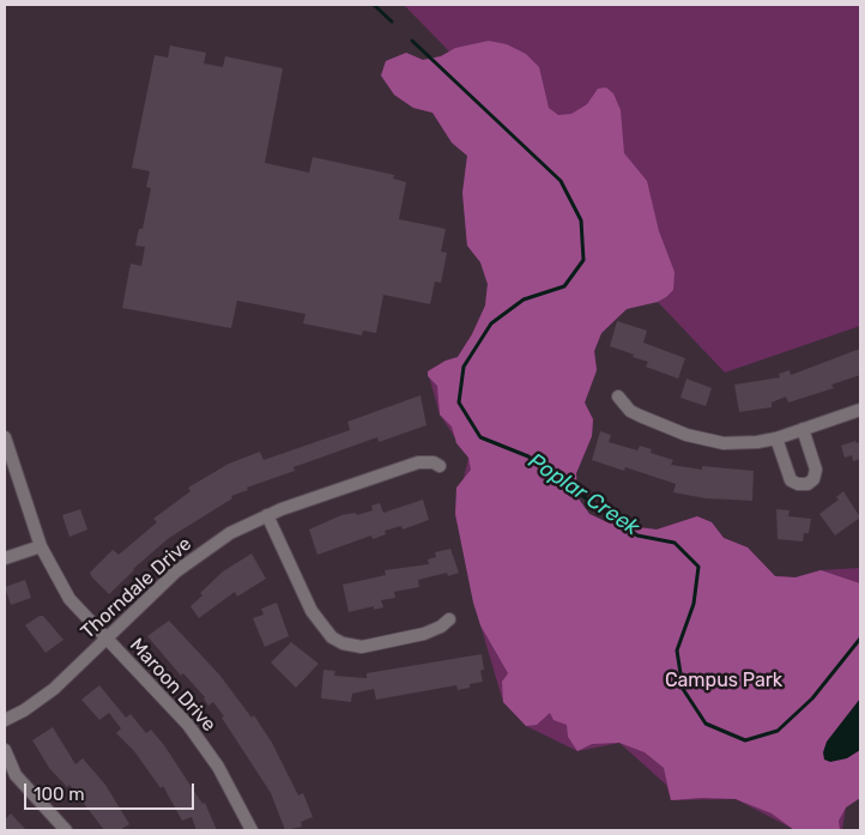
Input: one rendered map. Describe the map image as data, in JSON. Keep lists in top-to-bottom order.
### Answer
{
  "streets": {
    "street": ["Thorndale Drive", "Maroon Drive"]
  },
  "crossings": [
    ["Thorndale Drive", "Maroon Drive"]
  ],
  "water": ["Poplar Creek"],
  "parks": ["Campus Park"],
  "scale_bar": "100 m"
}
